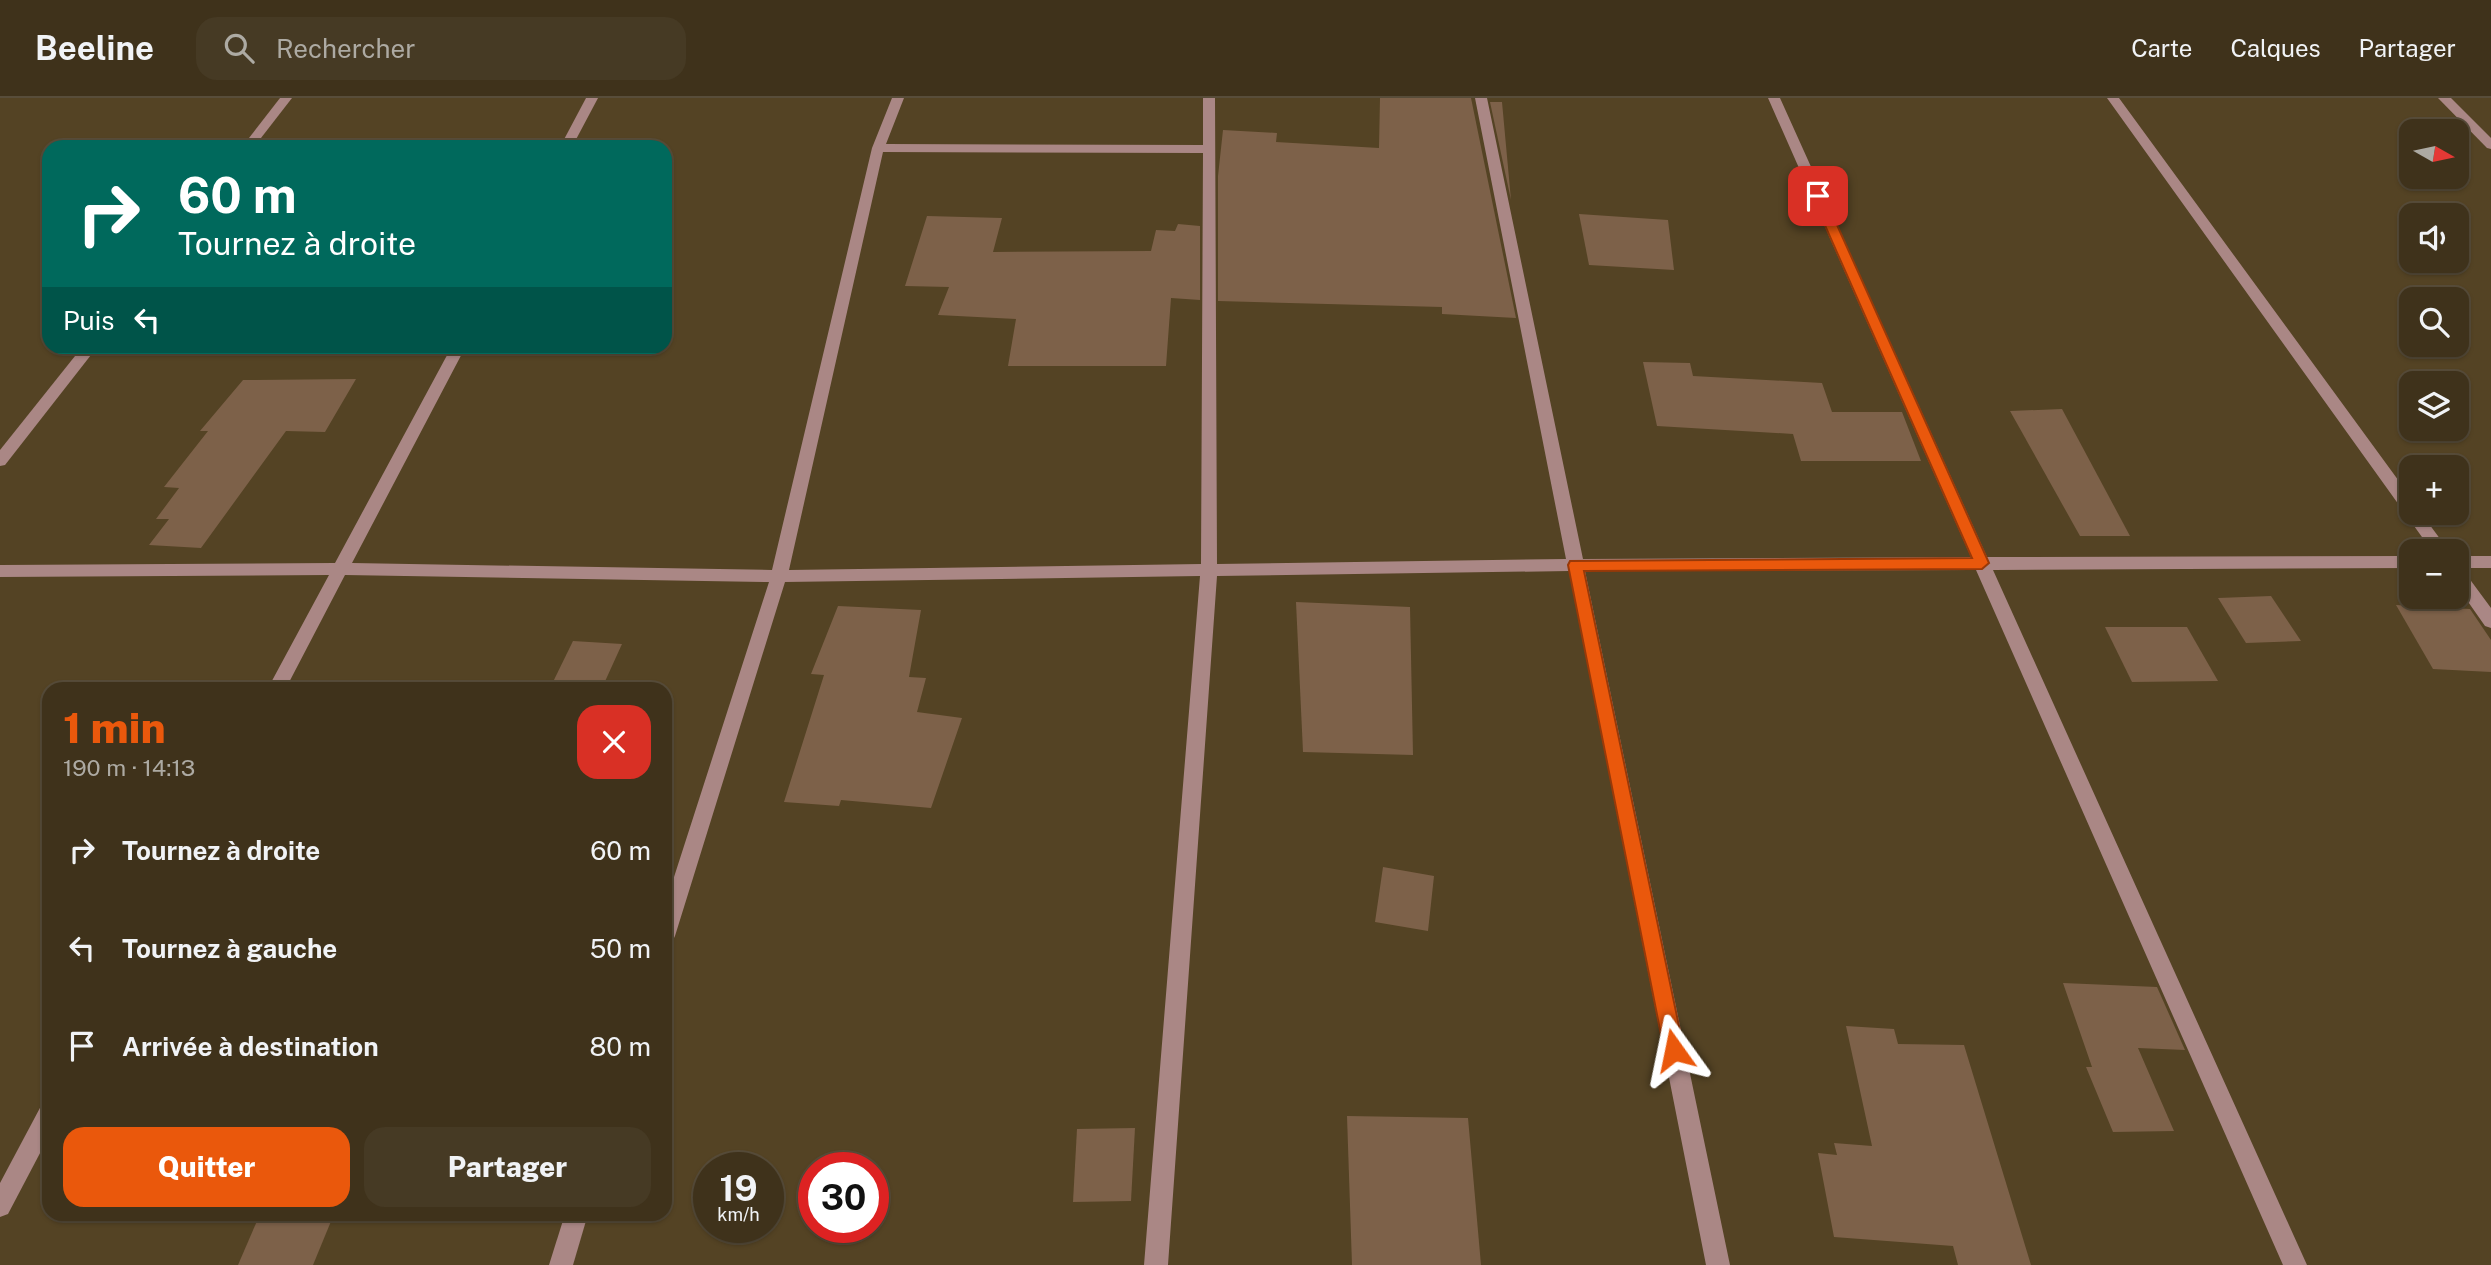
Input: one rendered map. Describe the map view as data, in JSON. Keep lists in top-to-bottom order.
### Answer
{
  "north": "right",
  "page": {
    "header": "Beeline",
    "search": "Rechercher",
    "nav": ["Carte", "Calques", "Partager"],
    "map_buttons": ["+", "−"],
    "turn": ["60 m", "Tournez à droite"],
    "then": "Puis",
    "heading": ["1 min", "190 m · 14:13"],
    "list": [
      {
        "name": "Tournez à droite",
        "value": "60 m"
      },
      {
        "name": "Tournez à gauche",
        "value": "50 m"
      },
      {
        "name": "Arrivée à destination",
        "value": "80 m"
      }
    ],
    "buttons": ["Quitter", "Partager"],
    "speed": "19 km/h",
    "limit": "30"
  }
}
